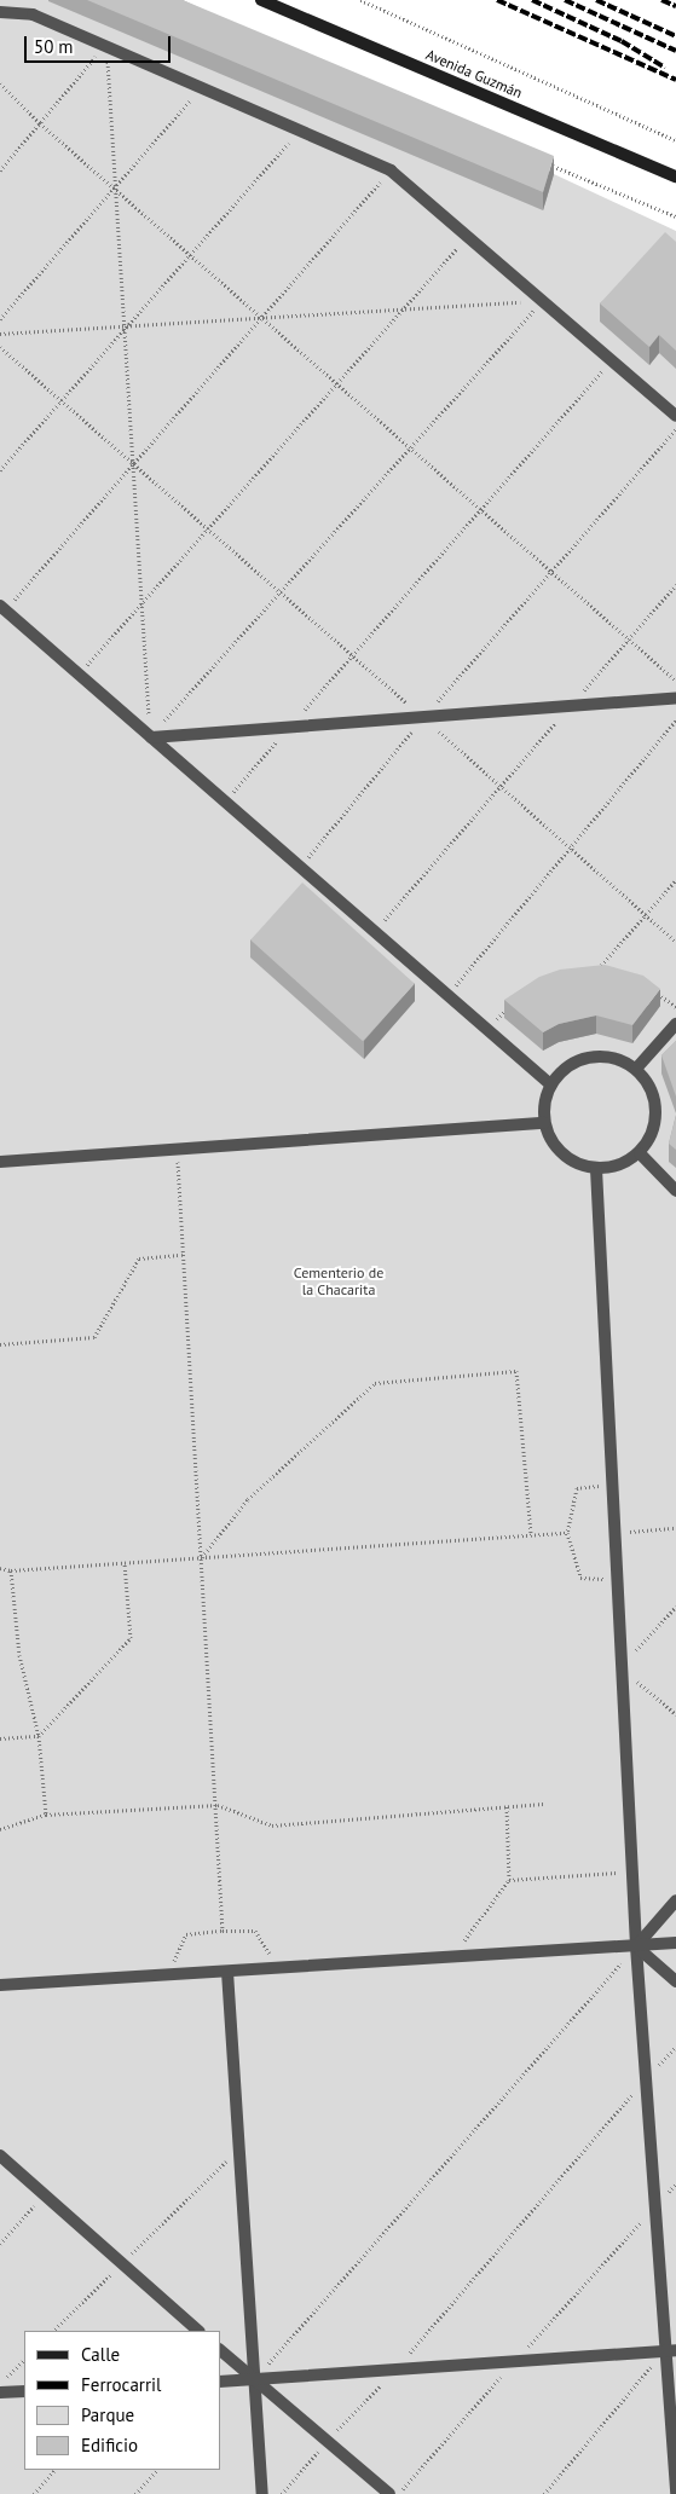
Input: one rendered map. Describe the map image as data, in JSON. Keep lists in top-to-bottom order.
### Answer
{
  "streets": {
    "main road": ["Avenida Guzmán"]
  },
  "parks": ["Cementerio de la Chacarita"],
  "legend": [
    "Calle",
    "Ferrocarril",
    "Parque",
    "Edificio"
  ],
  "scale_bar": "50 m"
}
